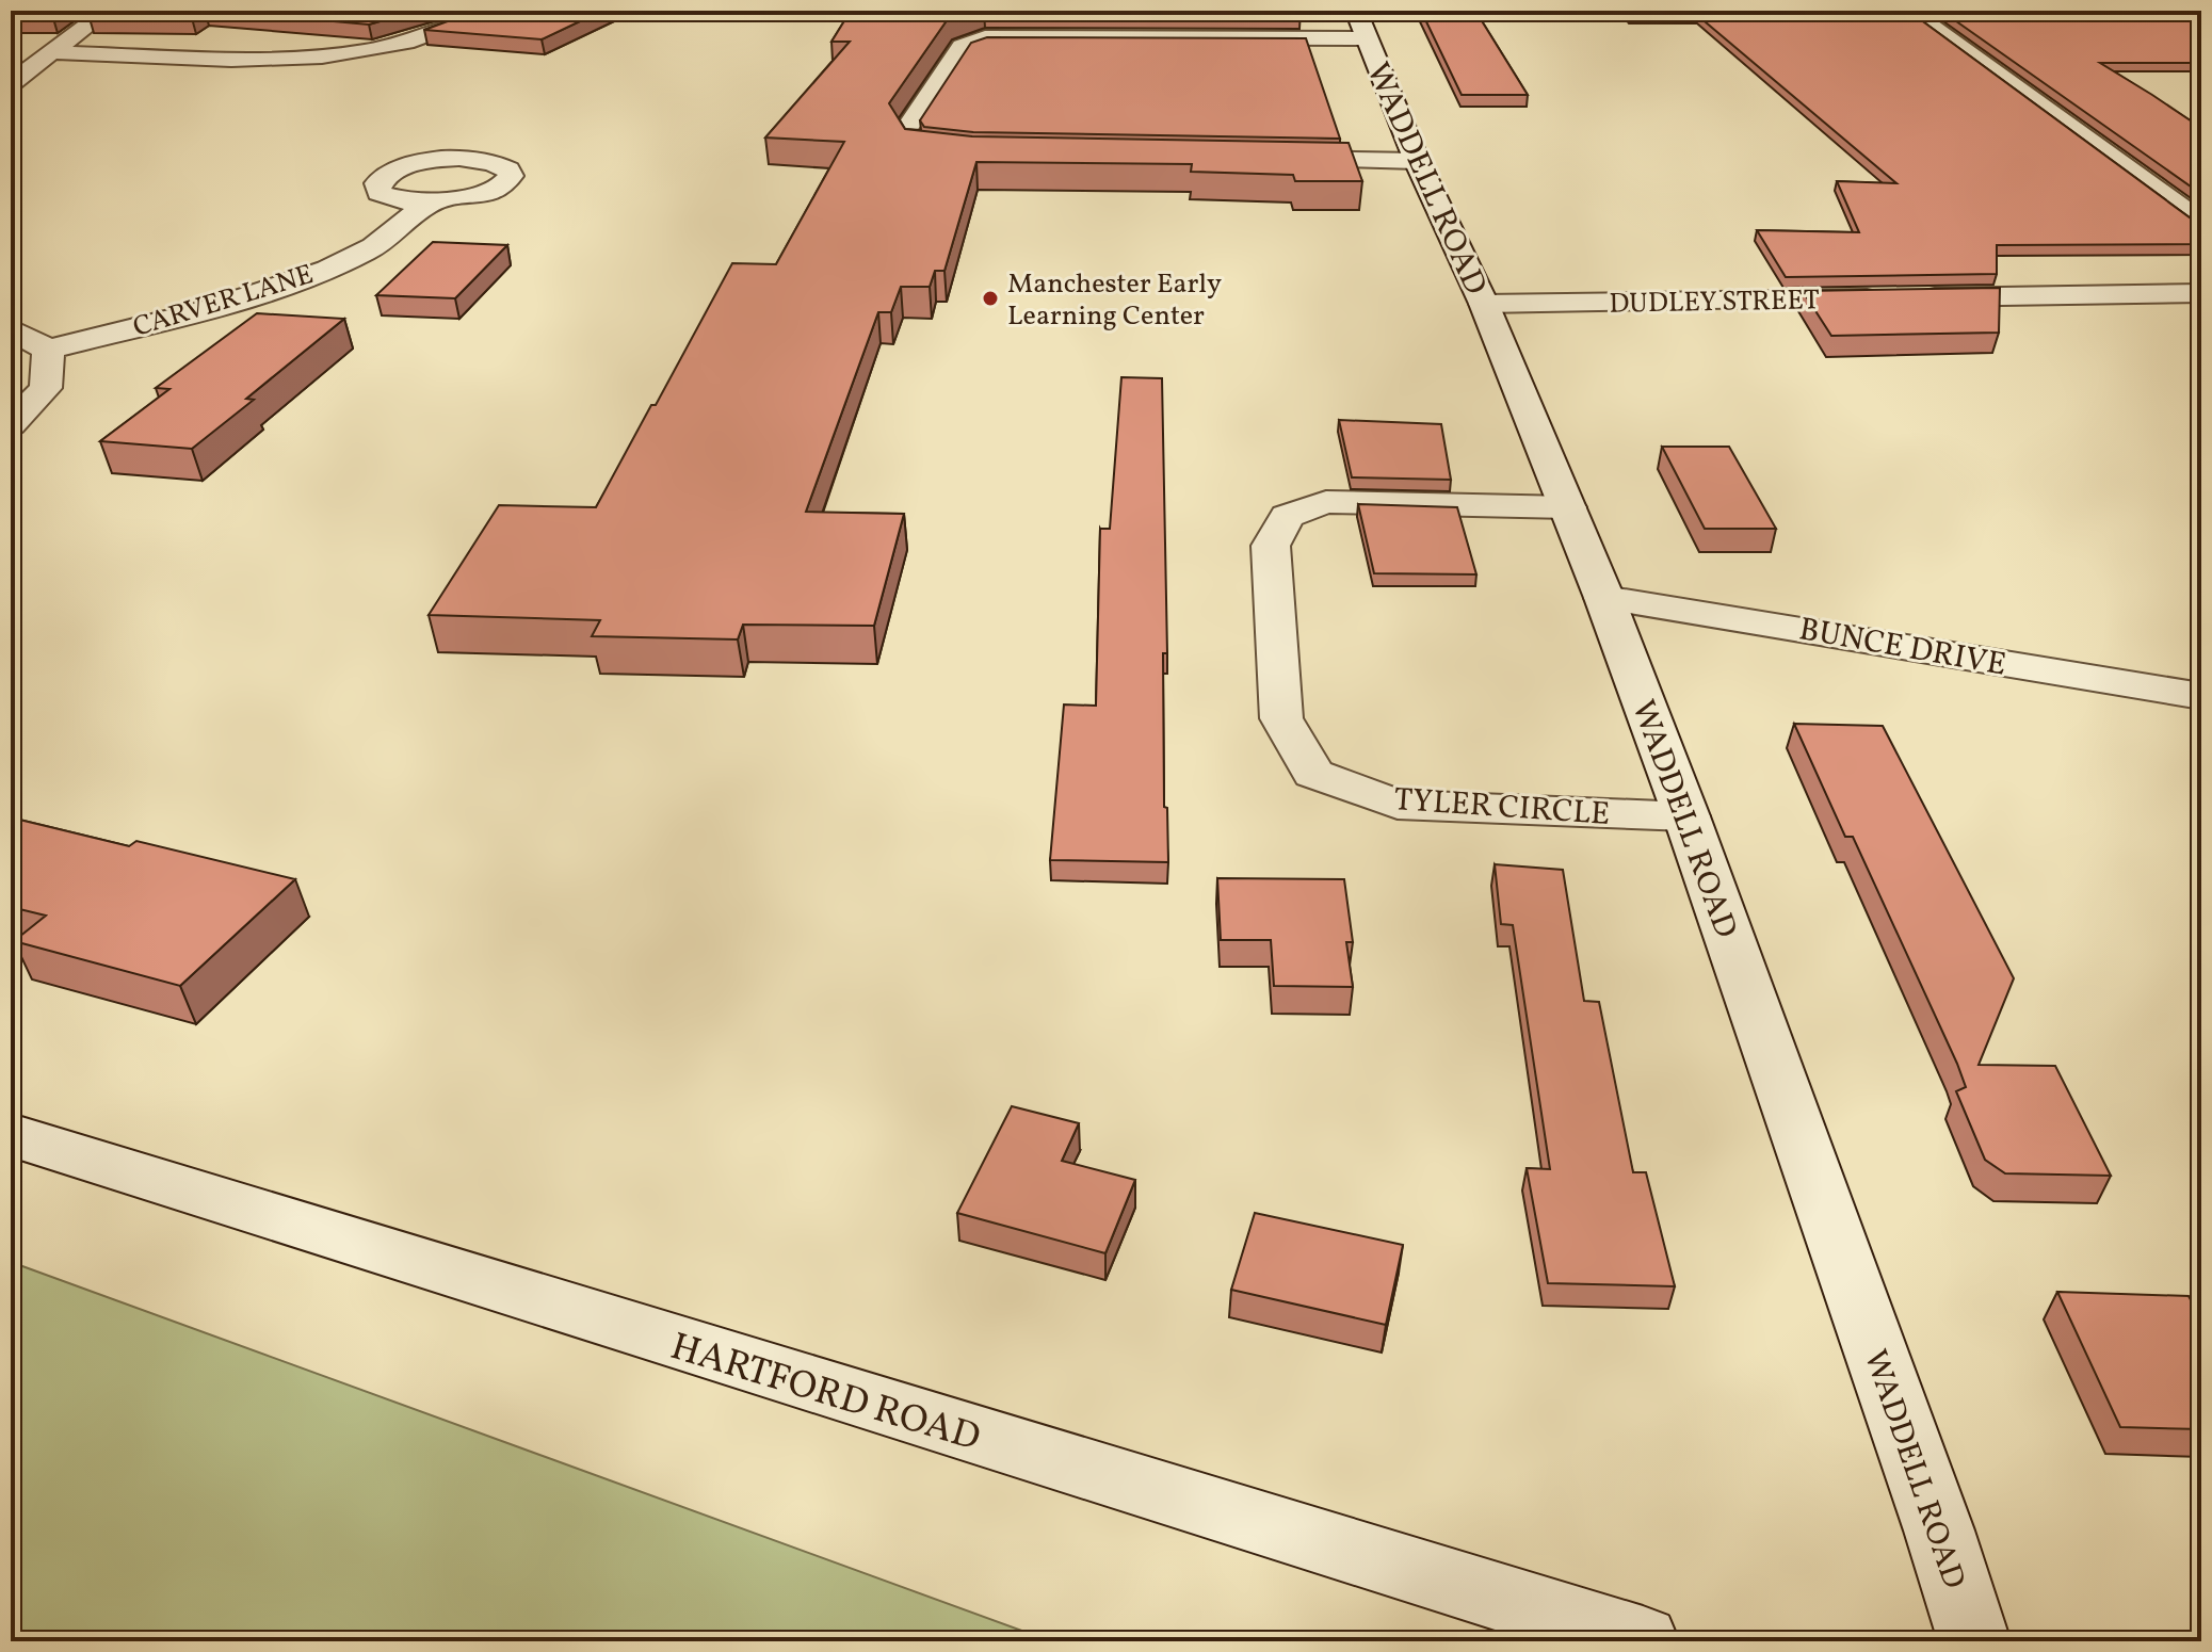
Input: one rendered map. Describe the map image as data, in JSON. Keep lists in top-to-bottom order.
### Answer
{
  "streets": {
    "street": [
      "WADDELL ROAD",
      "CARVER LANE",
      "DUDLEY STREET",
      "BUNCE DRIVE",
      "TYLER CIRCLE",
      "HARTFORD ROAD"
    ]
  },
  "crossings": [
    ["WADDELL ROAD", "DUDLEY STREET"],
    ["WADDELL ROAD", "BUNCE DRIVE"],
    ["WADDELL ROAD", "TYLER CIRCLE"]
  ],
  "places": ["Manchester Early Learning Center"]
}
